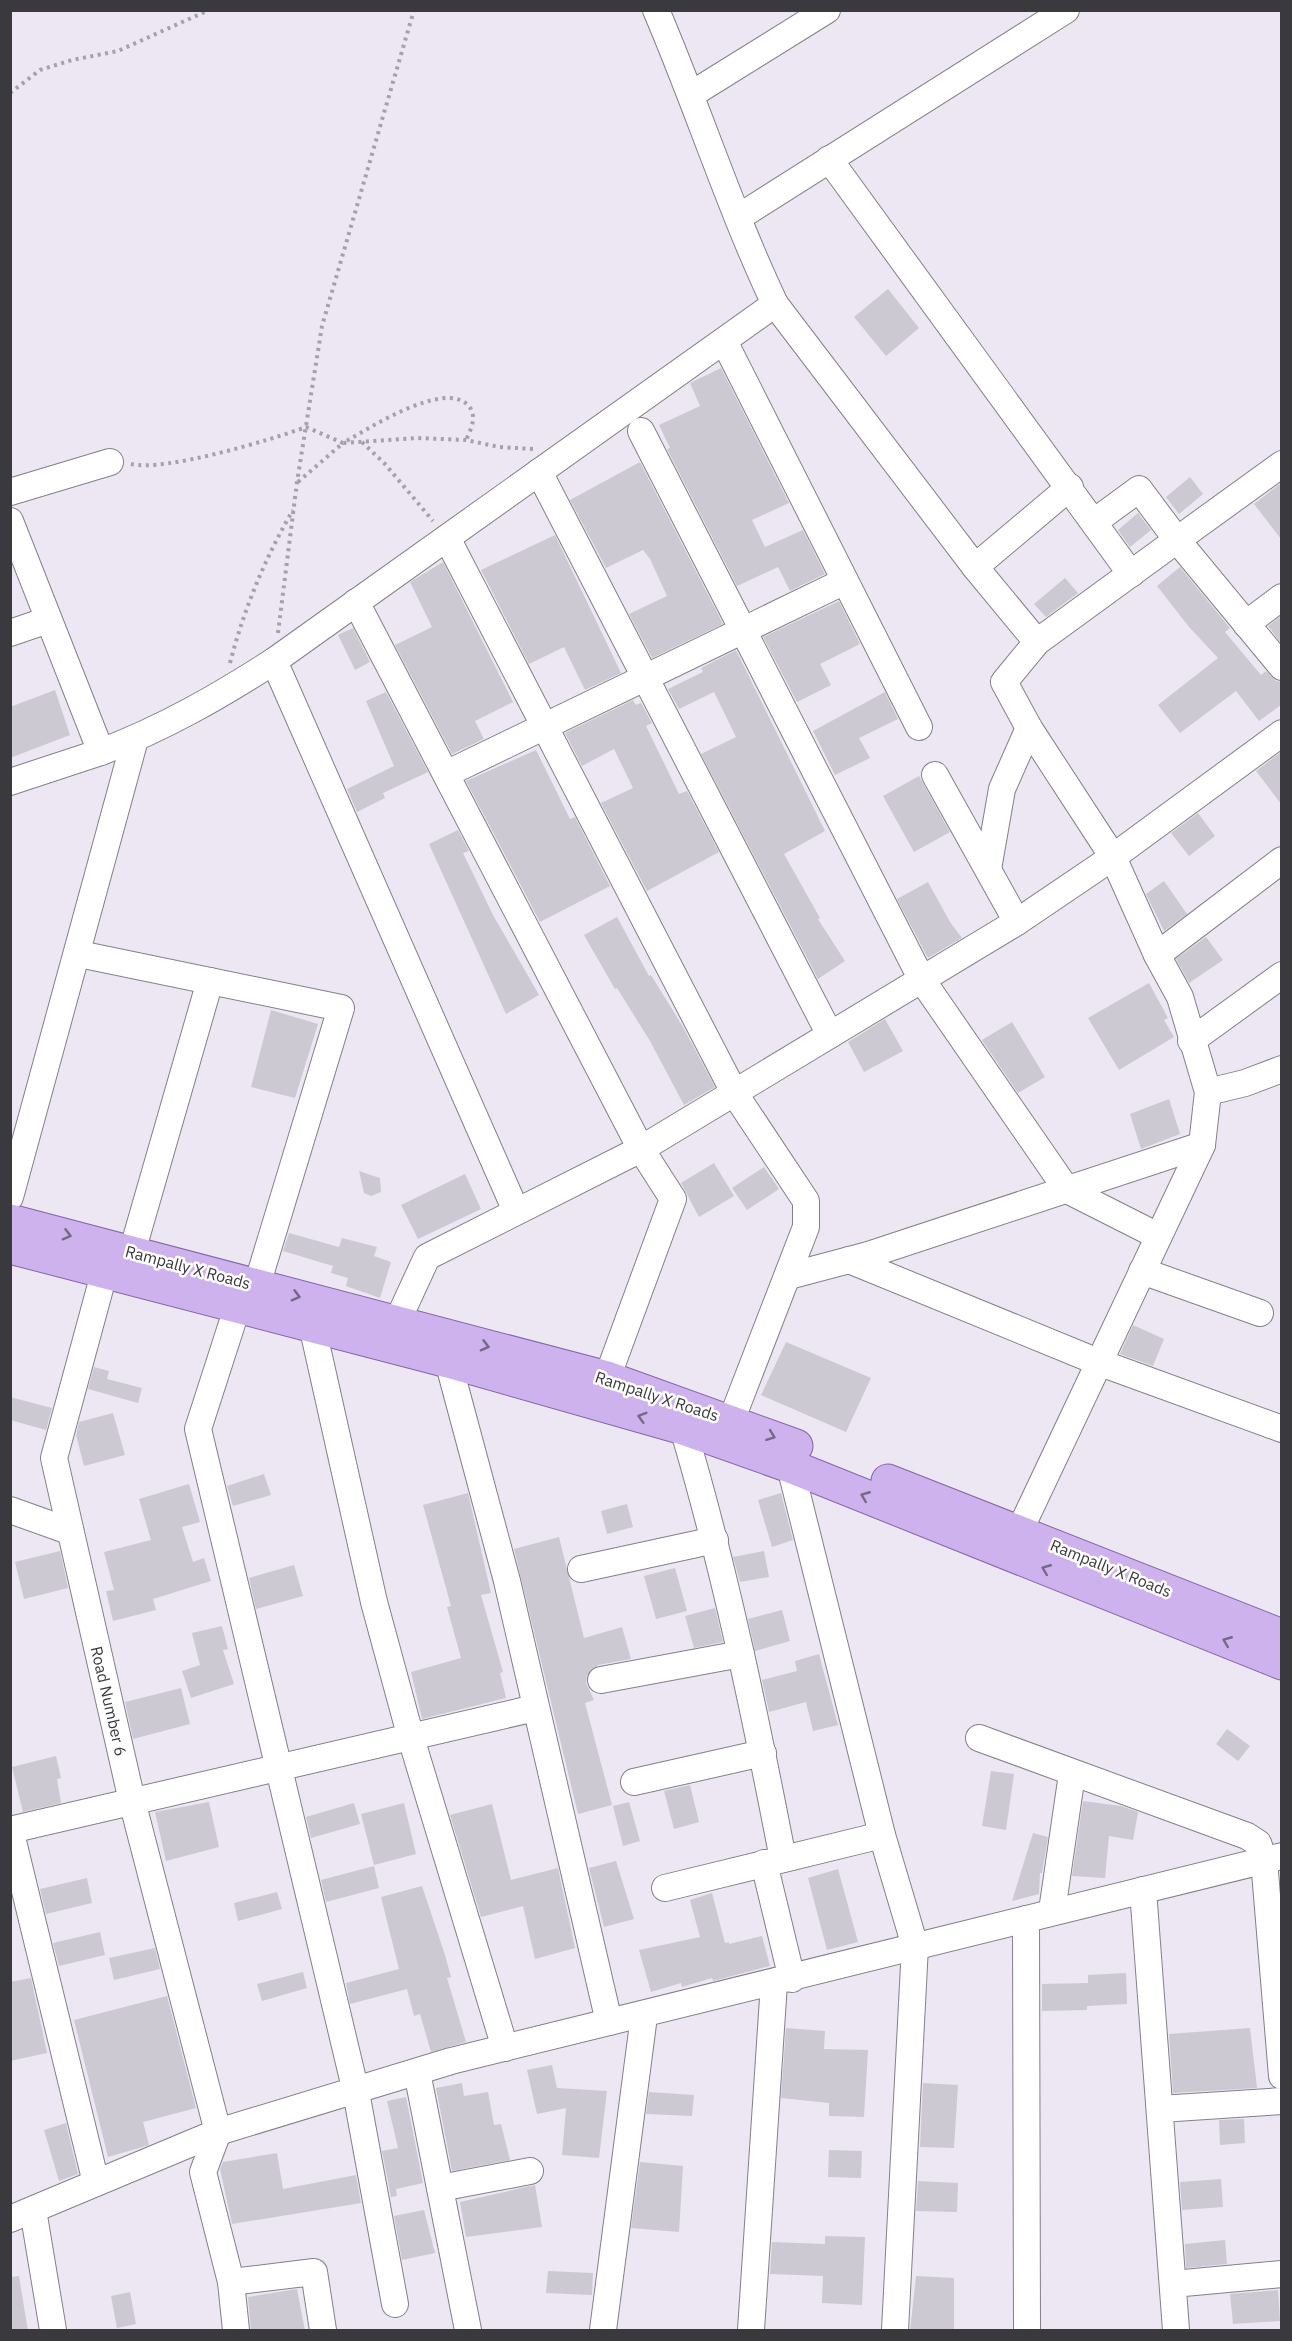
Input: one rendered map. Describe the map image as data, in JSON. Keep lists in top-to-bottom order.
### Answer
{
  "streets": {
    "main road": ["Rampally X Roads"],
    "street": ["Road Number 6"]
  },
  "crossings": [
    ["Rampally X Roads", "Road Number 6"]
  ]
}
